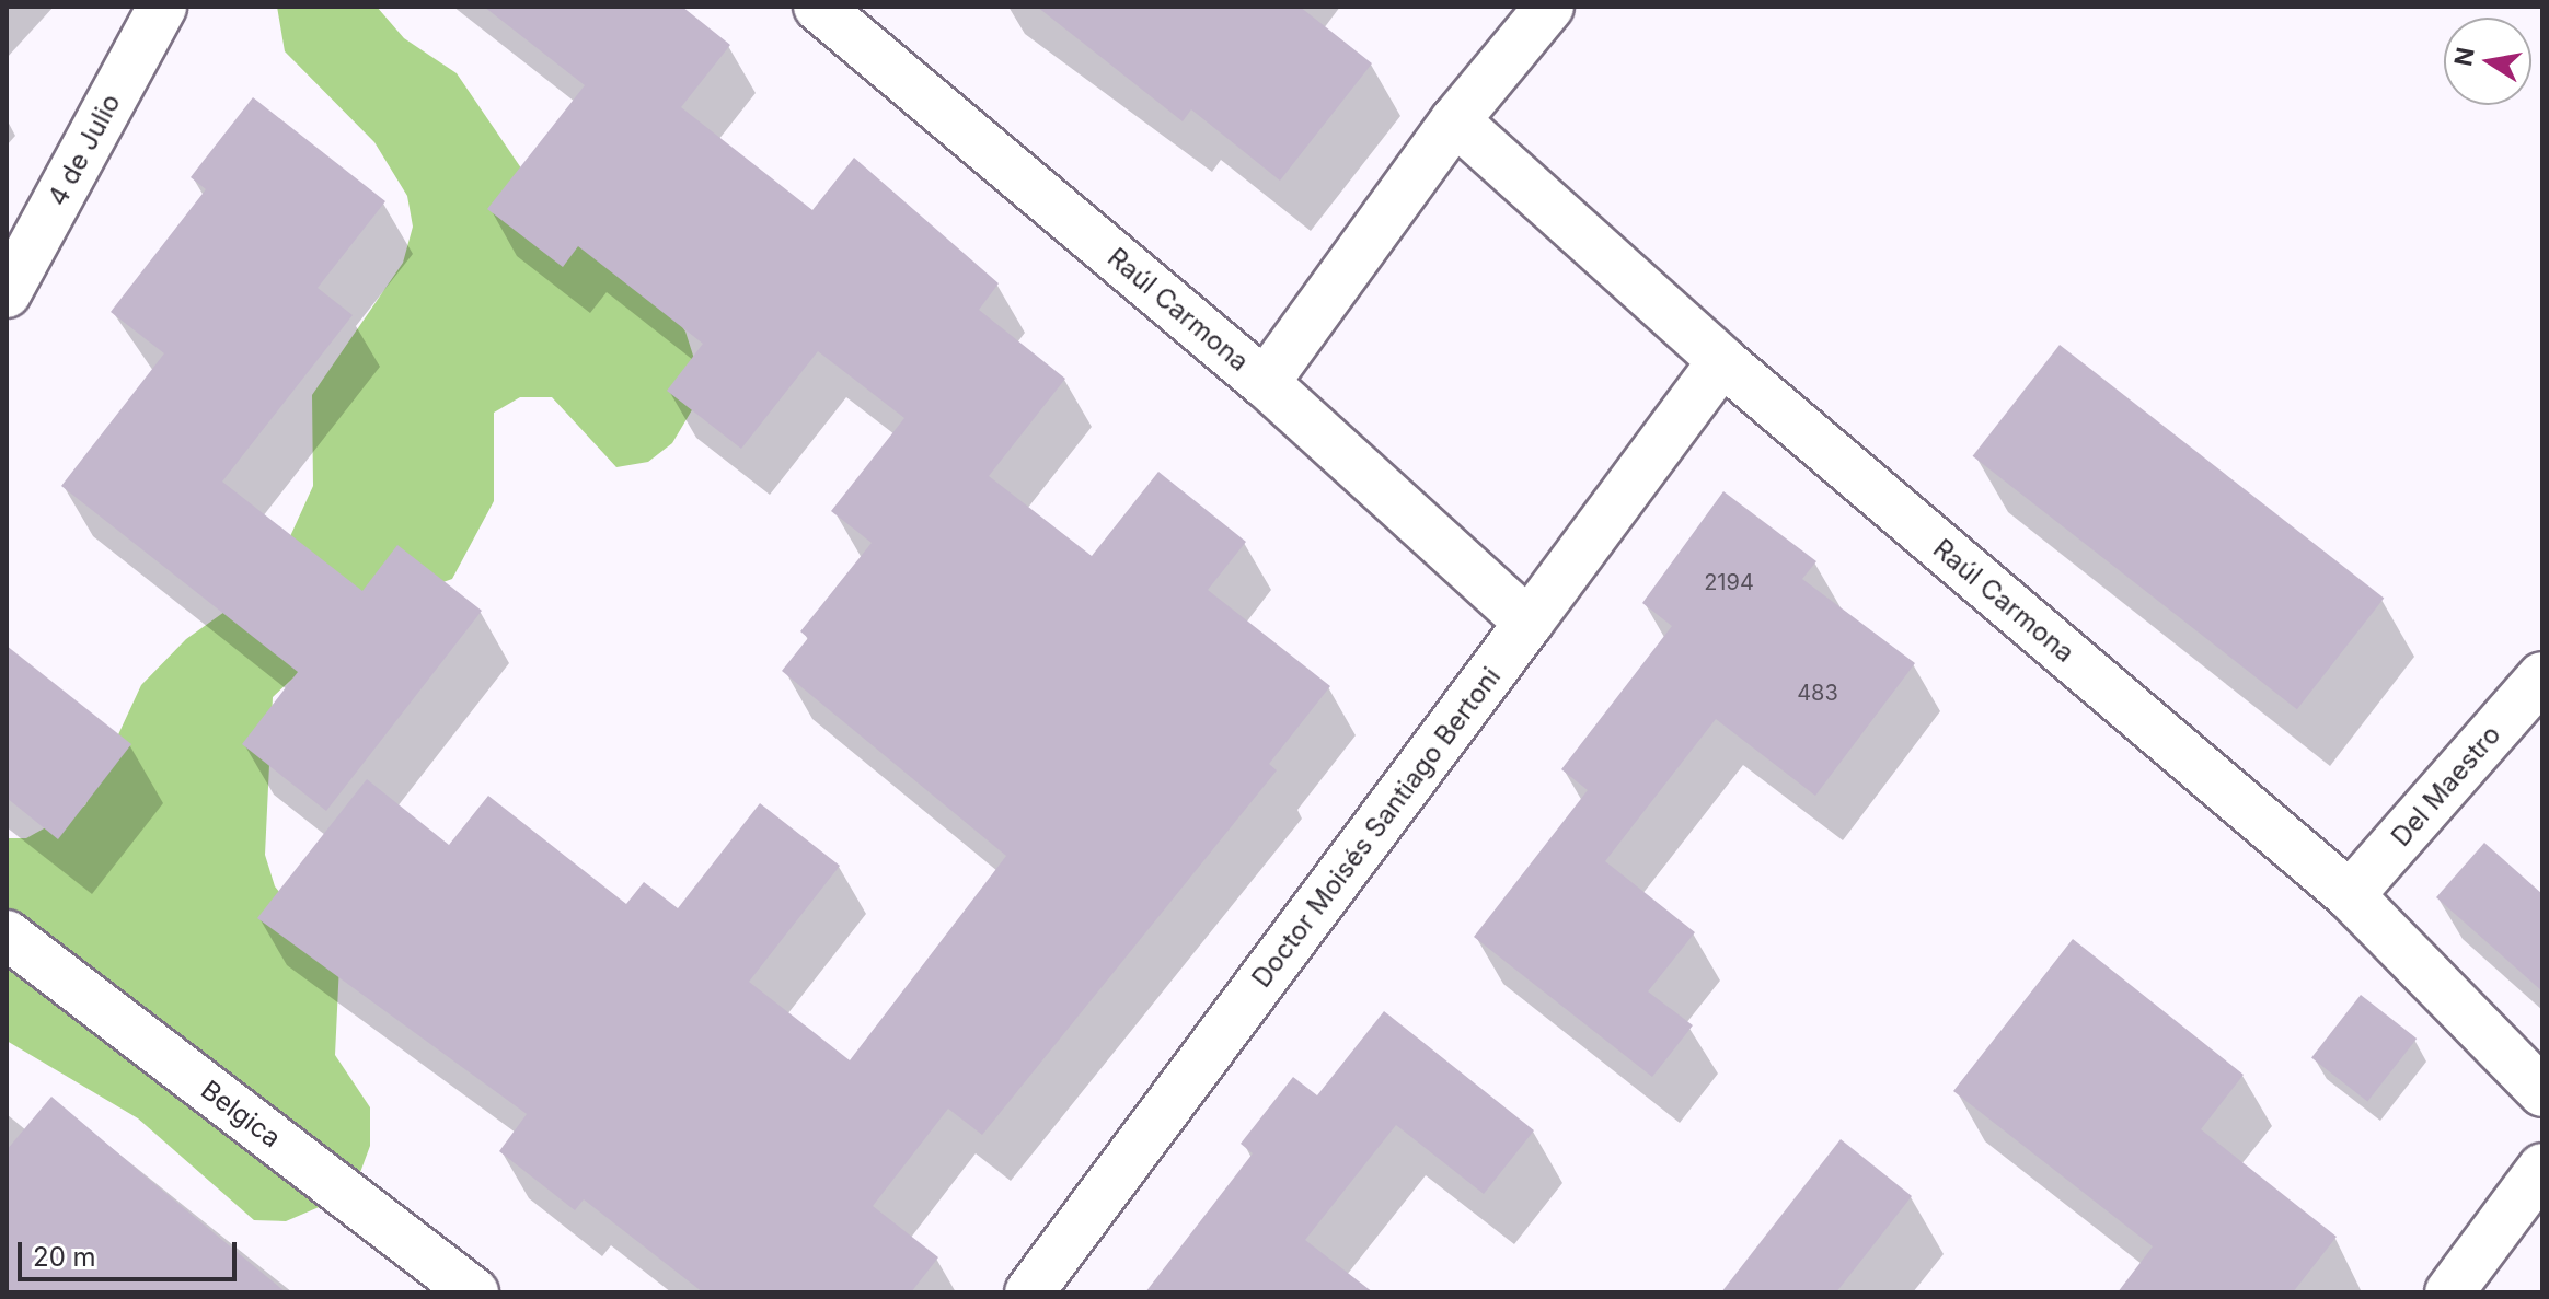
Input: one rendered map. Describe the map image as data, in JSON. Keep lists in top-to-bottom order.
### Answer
{
  "streets": {
    "street": [
      "4 de Julio",
      "Raúl Carmona",
      "Del Maestro",
      "Doctor Moisés Santiago Bertoni",
      "Belgica"
    ]
  },
  "crossings": [
    ["Raúl Carmona", "Del Maestro"],
    ["Raúl Carmona", "Doctor Moisés Santiago Bertoni"]
  ],
  "house_numbers": ["2194", "483"],
  "scale_bar": "20 m",
  "north": "left"
}
